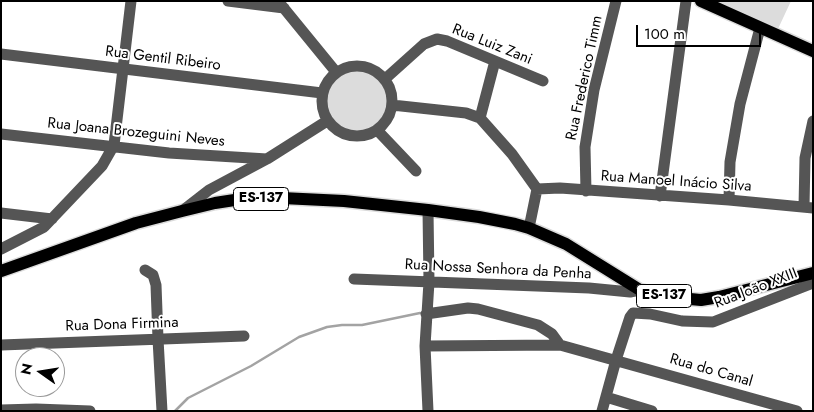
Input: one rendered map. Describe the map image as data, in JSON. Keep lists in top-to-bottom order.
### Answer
{
  "streets": {
    "main road": ["ES-137"],
    "street": [
      "Rua Luiz Zani",
      "Rua Gentil Ribeiro",
      "Rua Frederico Timm",
      "Rua Joana Brozeguini Neves",
      "Rua Manoel Inácio Silva",
      "Rua Nossa Senhora da Penha",
      "Rua João XXIII",
      "Rua Dona Firmina",
      "Rua do Canal"
    ]
  },
  "crossings": [
    ["Rua Luiz Zani", "Rua Gentil Ribeiro"],
    ["Rua Frederico Timm", "Rua Manoel Inácio Silva"],
    ["ES-137", "Rua Nossa Senhora da Penha"],
    ["Rua João XXIII", "Rua do Canal"]
  ],
  "scale_bar": "100 m",
  "north": "left"
}
